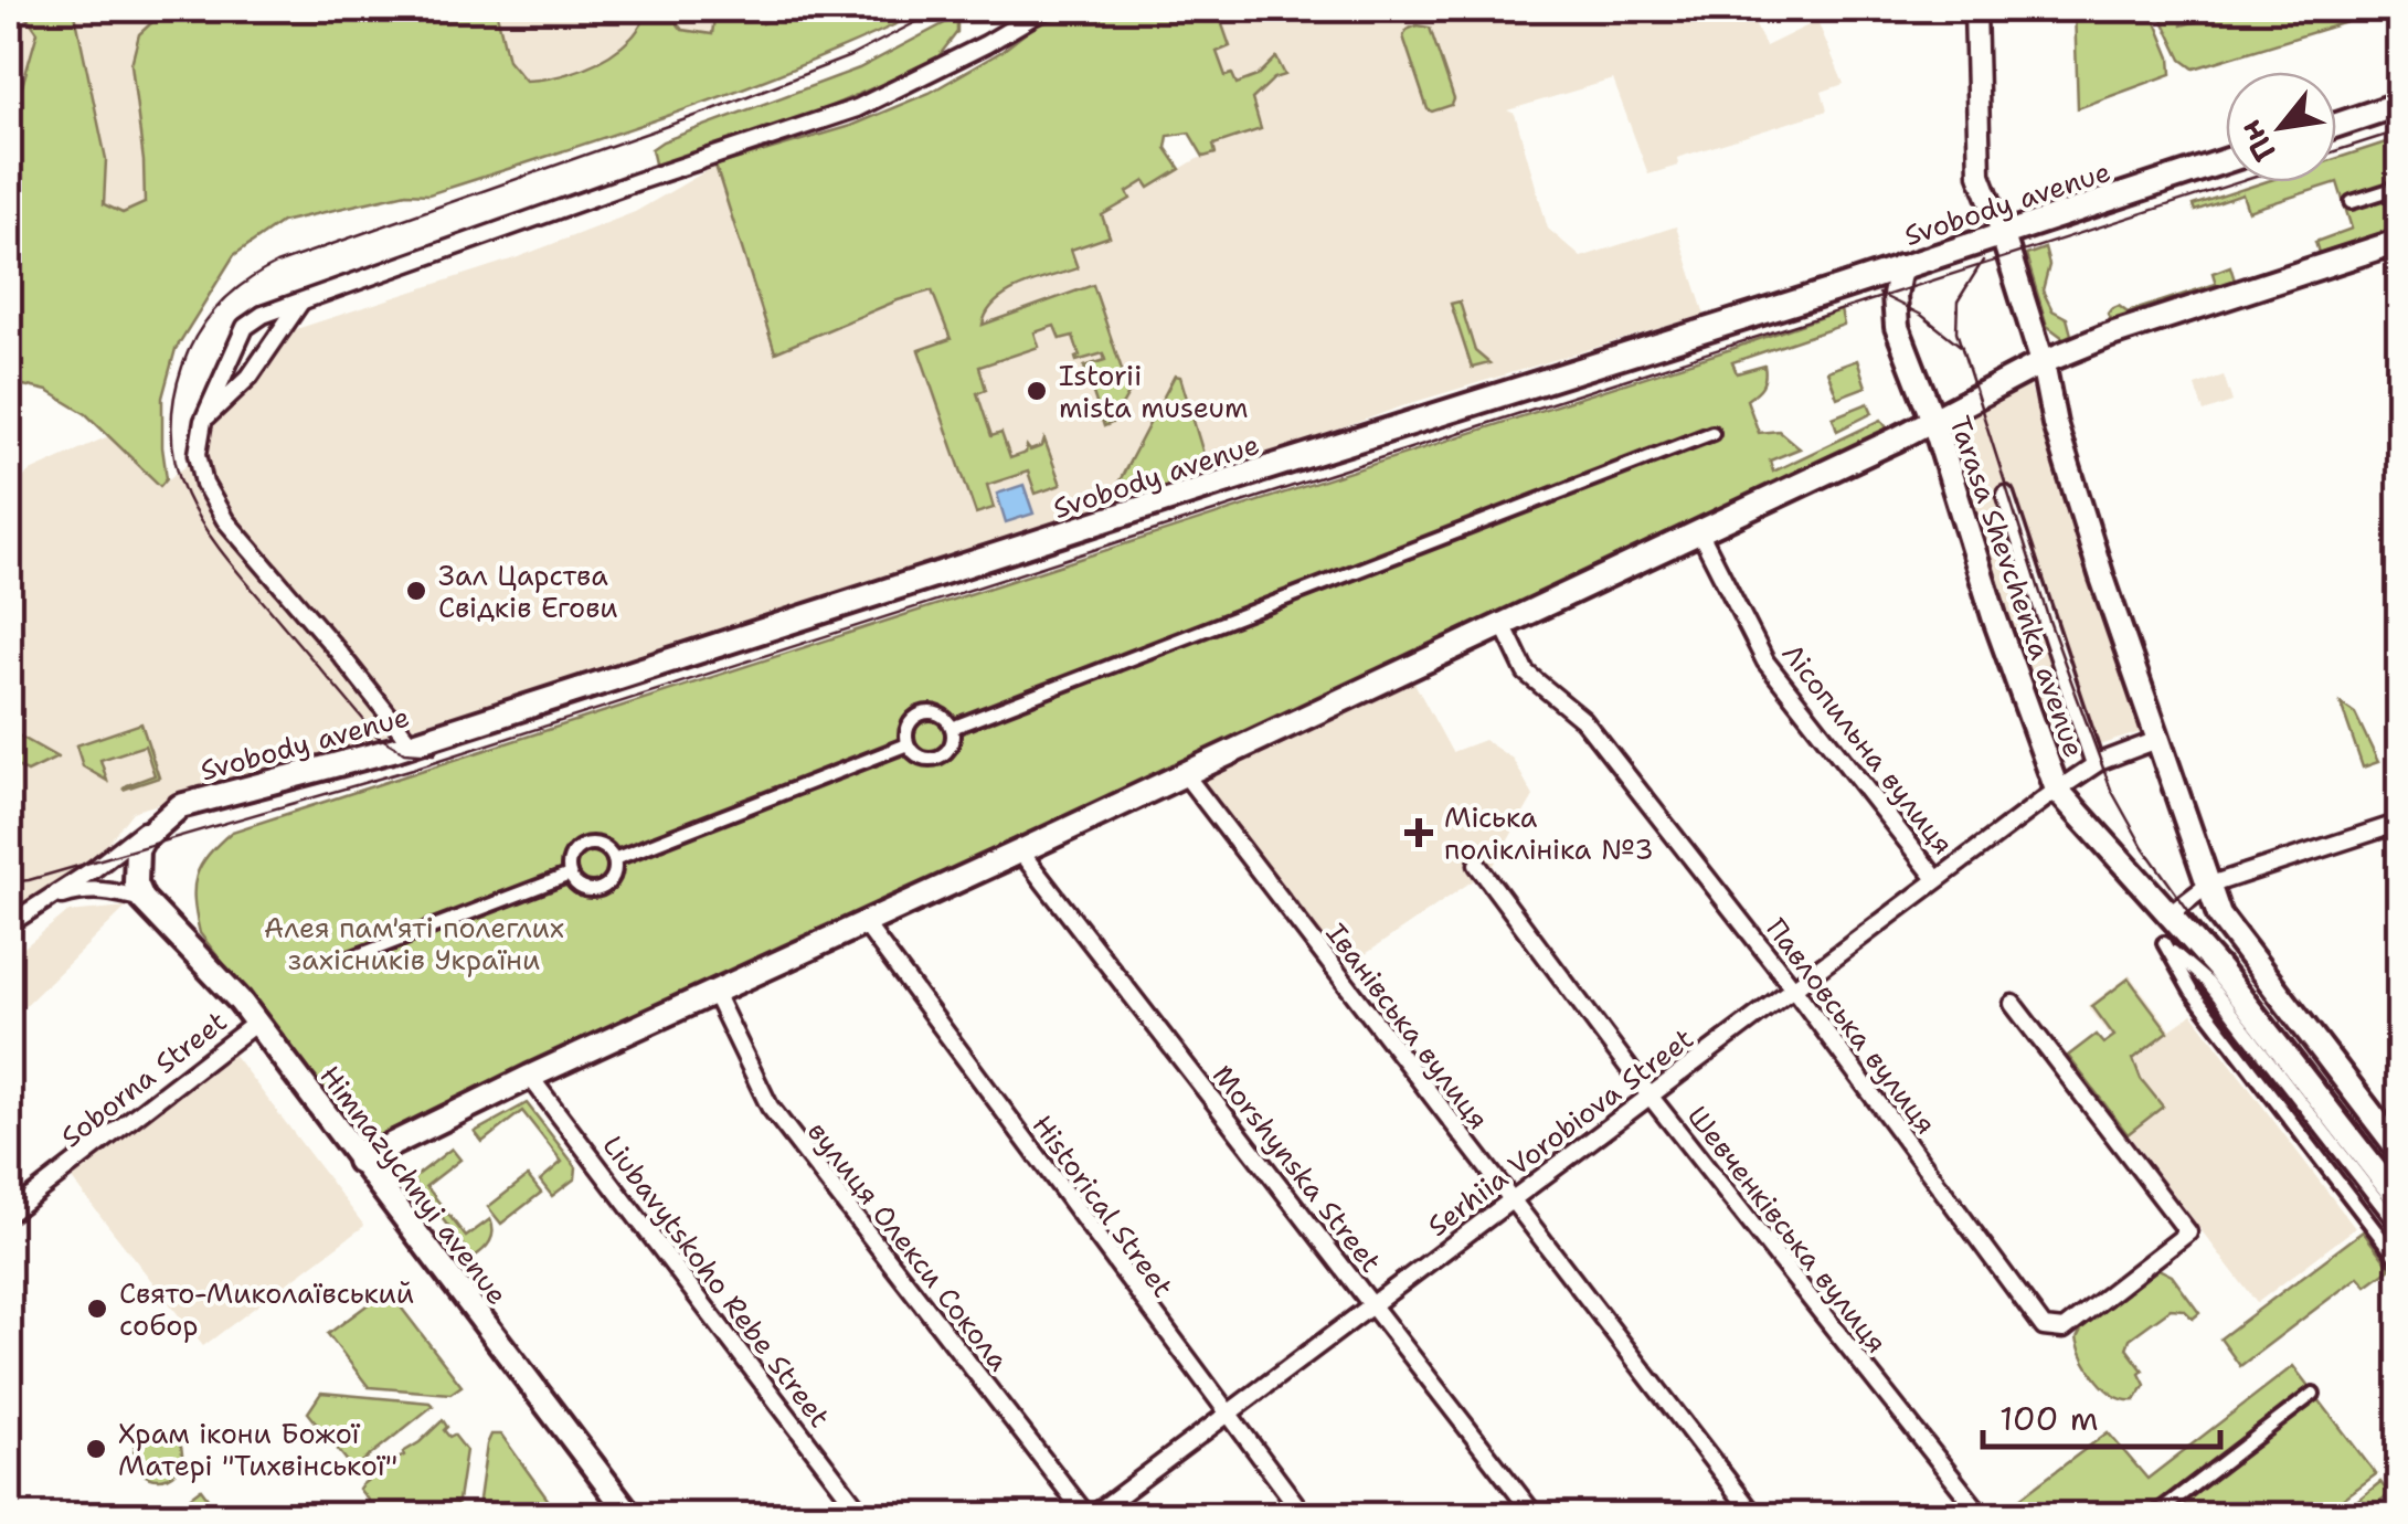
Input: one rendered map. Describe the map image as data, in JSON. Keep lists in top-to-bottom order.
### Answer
{
  "streets": {
    "main road": ["Svobody avenue", "Tarasa Shevchenka avenue", "Himnazychnyi avenue"],
    "street": [
      "Лісопильна вулиця",
      "Іванівська вулиця",
      "Павловська вулиця",
      "Soborna Street",
      "Serhiia Vorobiova Street",
      "Morshynska Street",
      "Historical Street",
      "Шевченківська вулиця",
      "вулиця Олекси Сокола",
      "Liubavytskoho Rebe Street"
    ]
  },
  "crossings": [
    ["Svobody avenue", "Tarasa Shevchenka avenue"],
    ["Tarasa Shevchenka avenue", "Serhiia Vorobiova Street"],
    ["Лісопильна вулиця", "Serhiia Vorobiova Street"],
    ["Іванівська вулиця", "Serhiia Vorobiova Street"],
    ["Павловська вулиця", "Serhiia Vorobiova Street"],
    ["Soborna Street", "Himnazychnyi avenue"],
    ["Serhiia Vorobiova Street", "Morshynska Street"],
    ["Serhiia Vorobiova Street", "Historical Street"],
    ["Serhiia Vorobiova Street", "Шевченківська вулиця"],
    ["Serhiia Vorobiova Street", "вулиця Олекси Сокола"]
  ],
  "parks": ["Алея пам'яті полеглих захісників України"],
  "places": {
    "other": [
      "Istorii mista museum",
      "Зал Царства Свiдкiв Егови",
      "Свято-Миколаївський собор",
      "Храм ікони Божої Матері \"Тихвінської\""
    ],
    "health": ["Міська поліклініка №3"]
  },
  "scale_bar": "100 m",
  "north": "bottom left"
}
